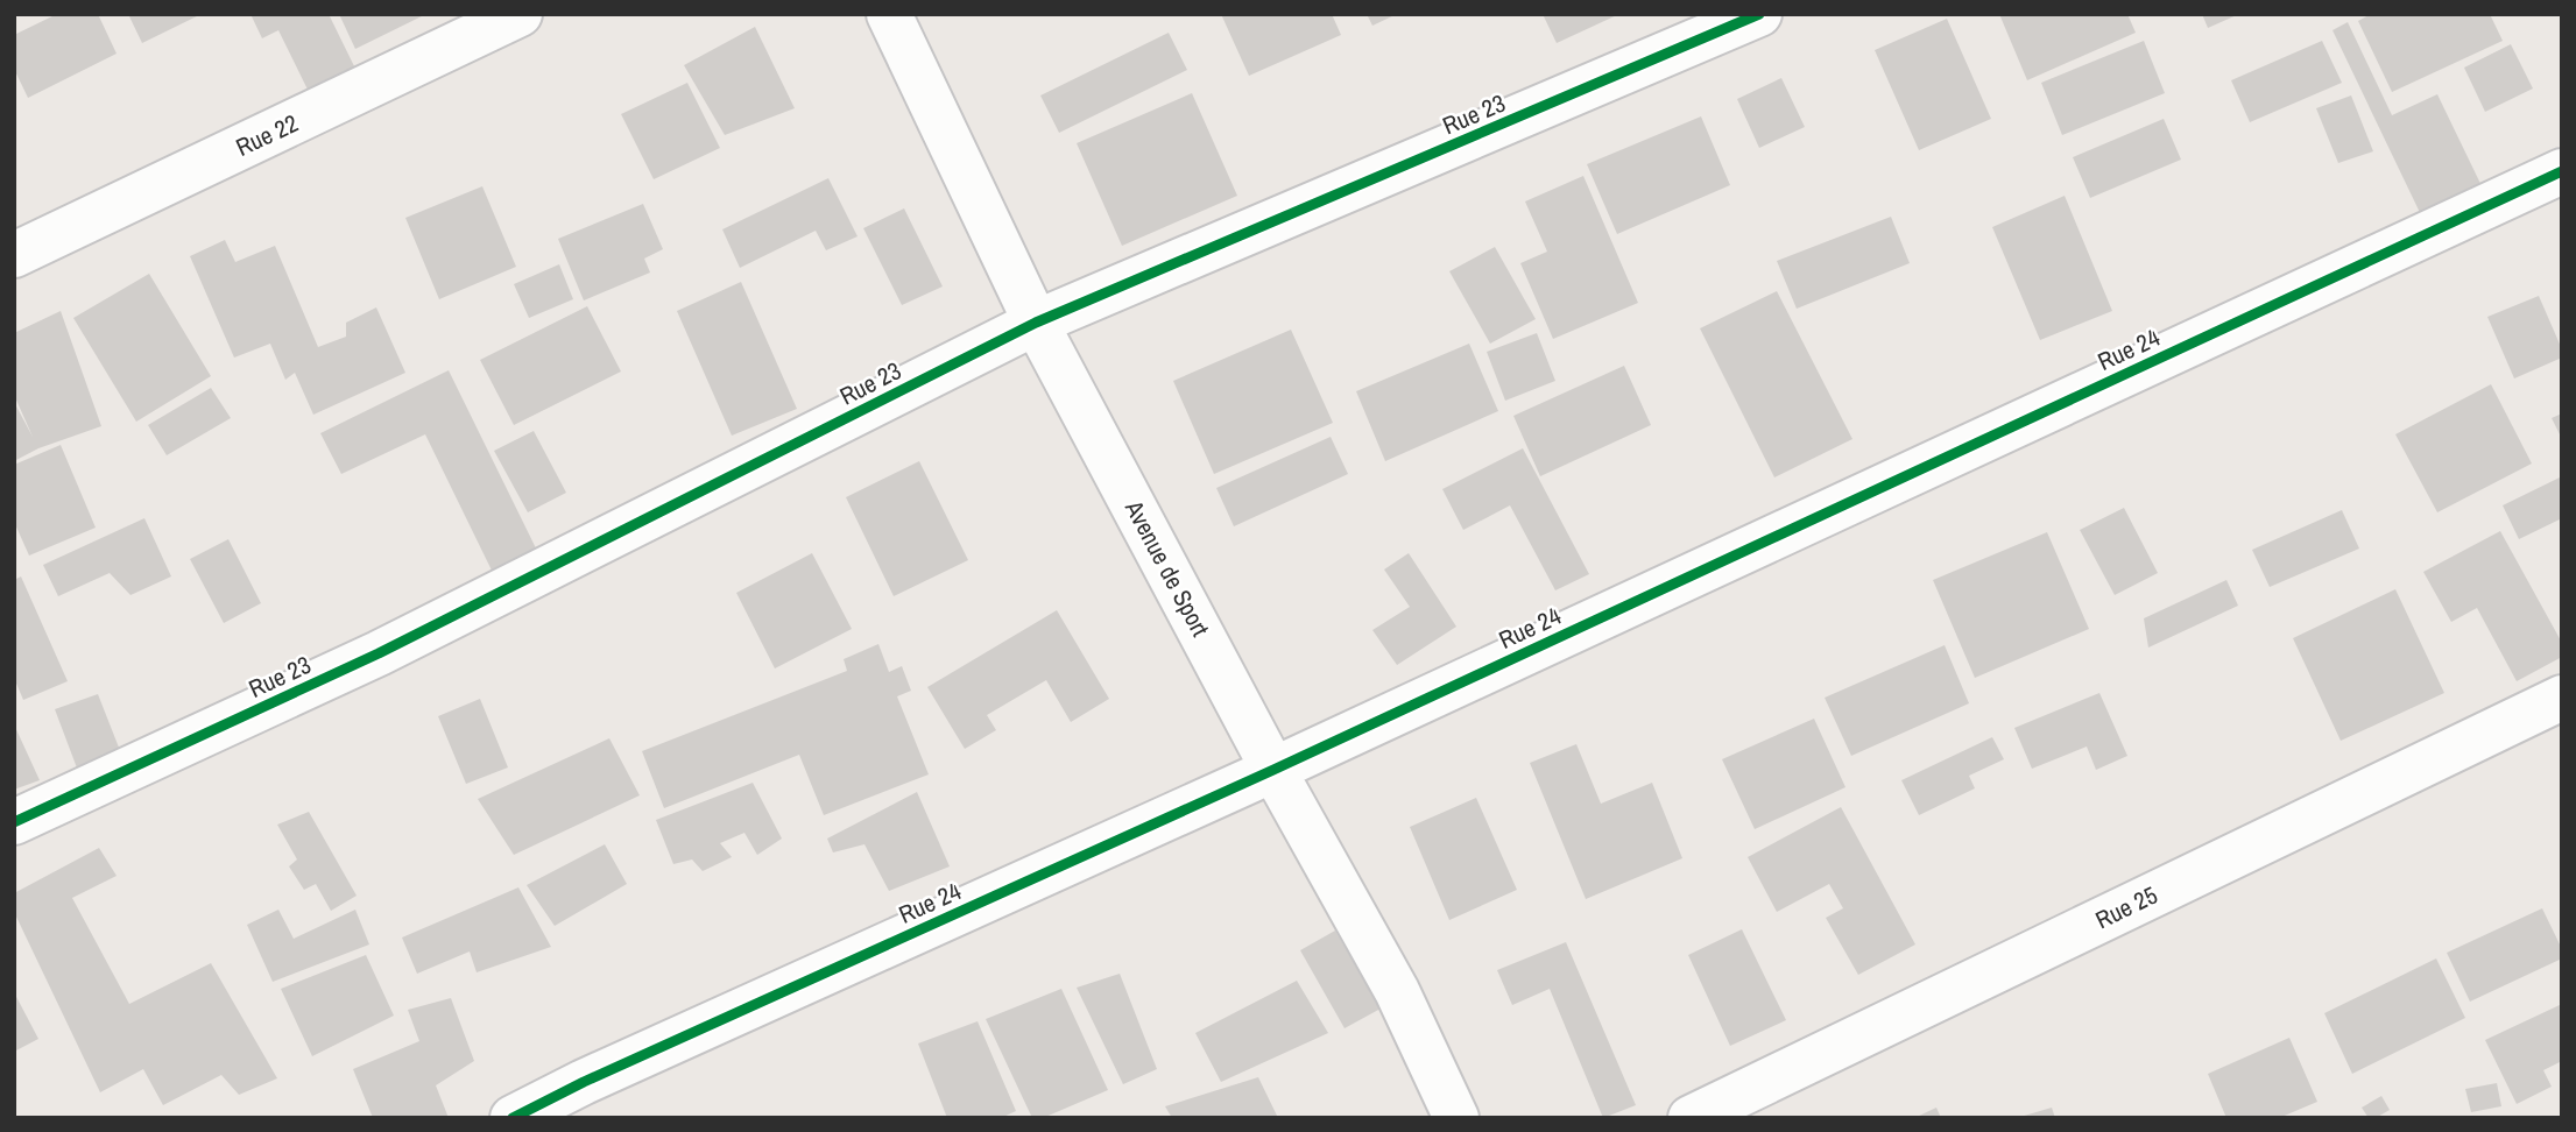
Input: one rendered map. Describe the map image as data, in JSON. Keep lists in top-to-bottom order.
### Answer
{
  "streets": {
    "street": [
      "Rue 23",
      "Rue 22",
      "Rue 24",
      "Avenue de Sport",
      "Rue 25"
    ]
  },
  "crossings": [
    ["Rue 23", "Avenue de Sport"],
    ["Rue 24", "Avenue de Sport"]
  ]
}
